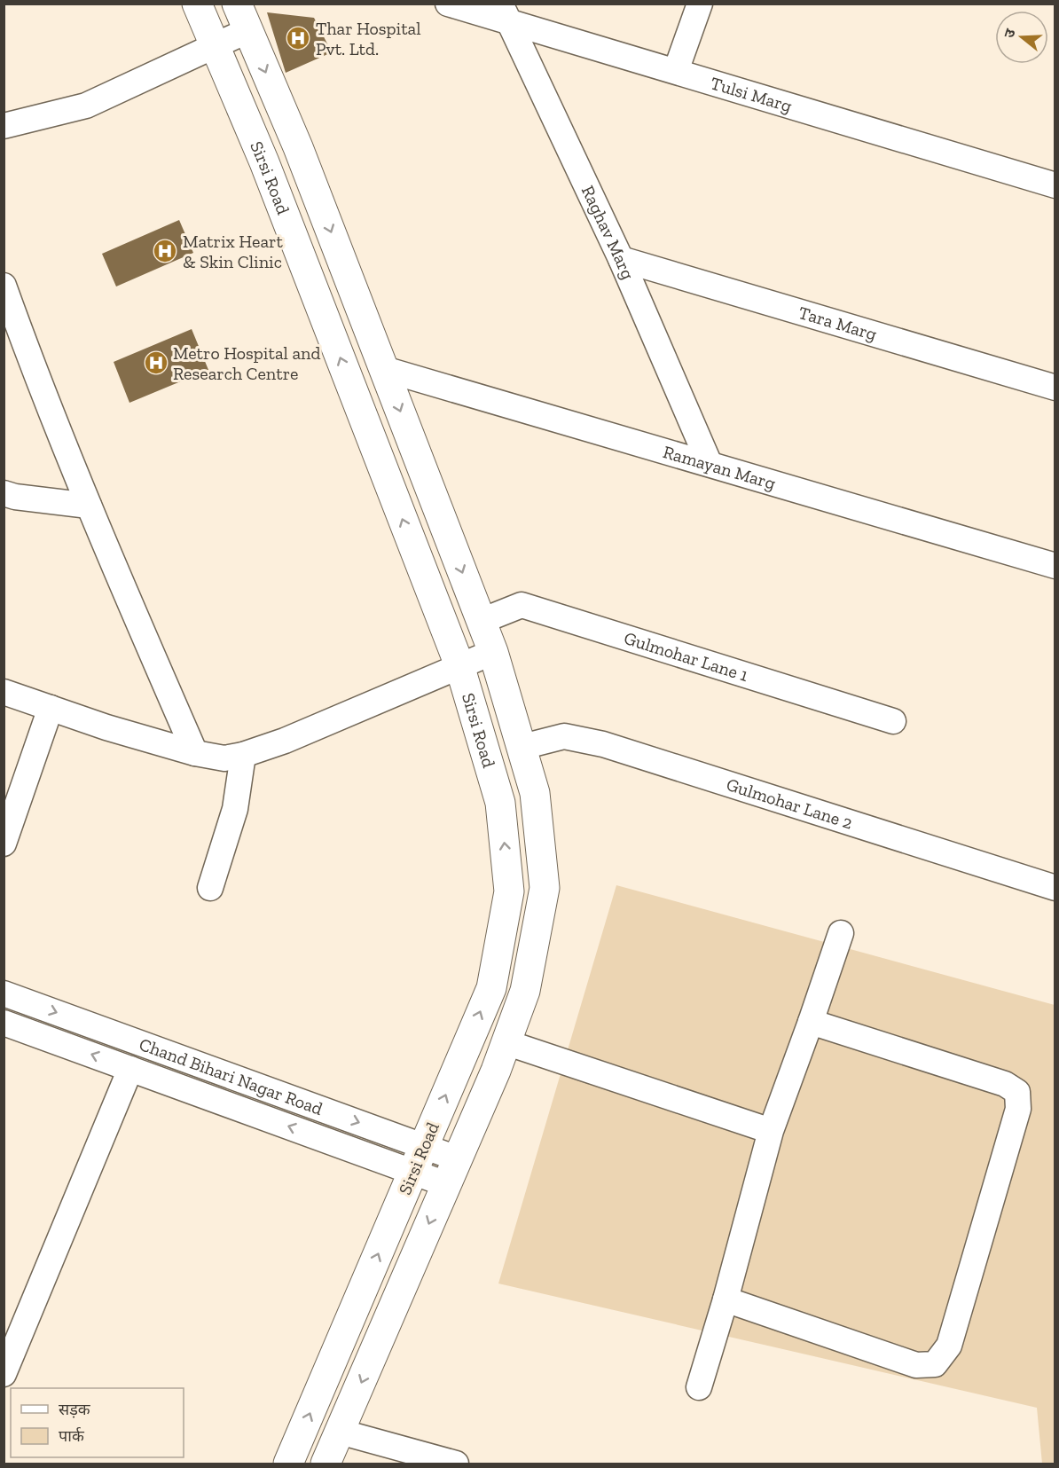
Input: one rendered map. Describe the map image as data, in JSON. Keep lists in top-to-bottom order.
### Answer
{
  "streets": {
    "main road": ["Sirsi Road"],
    "street": [
      "Tulsi Marg",
      "Raghav Marg",
      "Tara Marg",
      "Ramayan Marg",
      "Gulmohar Lane 1",
      "Gulmohar Lane 2",
      "Chand Bihari Nagar Road"
    ]
  },
  "crossings": [
    ["Tulsi Marg", "Raghav Marg"],
    ["Sirsi Road", "Ramayan Marg"],
    ["Sirsi Road", "Gulmohar Lane 1"],
    ["Sirsi Road", "Gulmohar Lane 2"],
    ["Sirsi Road", "Chand Bihari Nagar Road"],
    ["Raghav Marg", "Tara Marg"],
    ["Raghav Marg", "Ramayan Marg"]
  ],
  "places": {
    "hospital": ["Thar Hospital Pvt. Ltd.", "Matrix Heart & Skin Clinic", "Metro Hospital and Research Centre"]
  },
  "legend": ["सड़क", "पार्क"],
  "north": "left"
}
